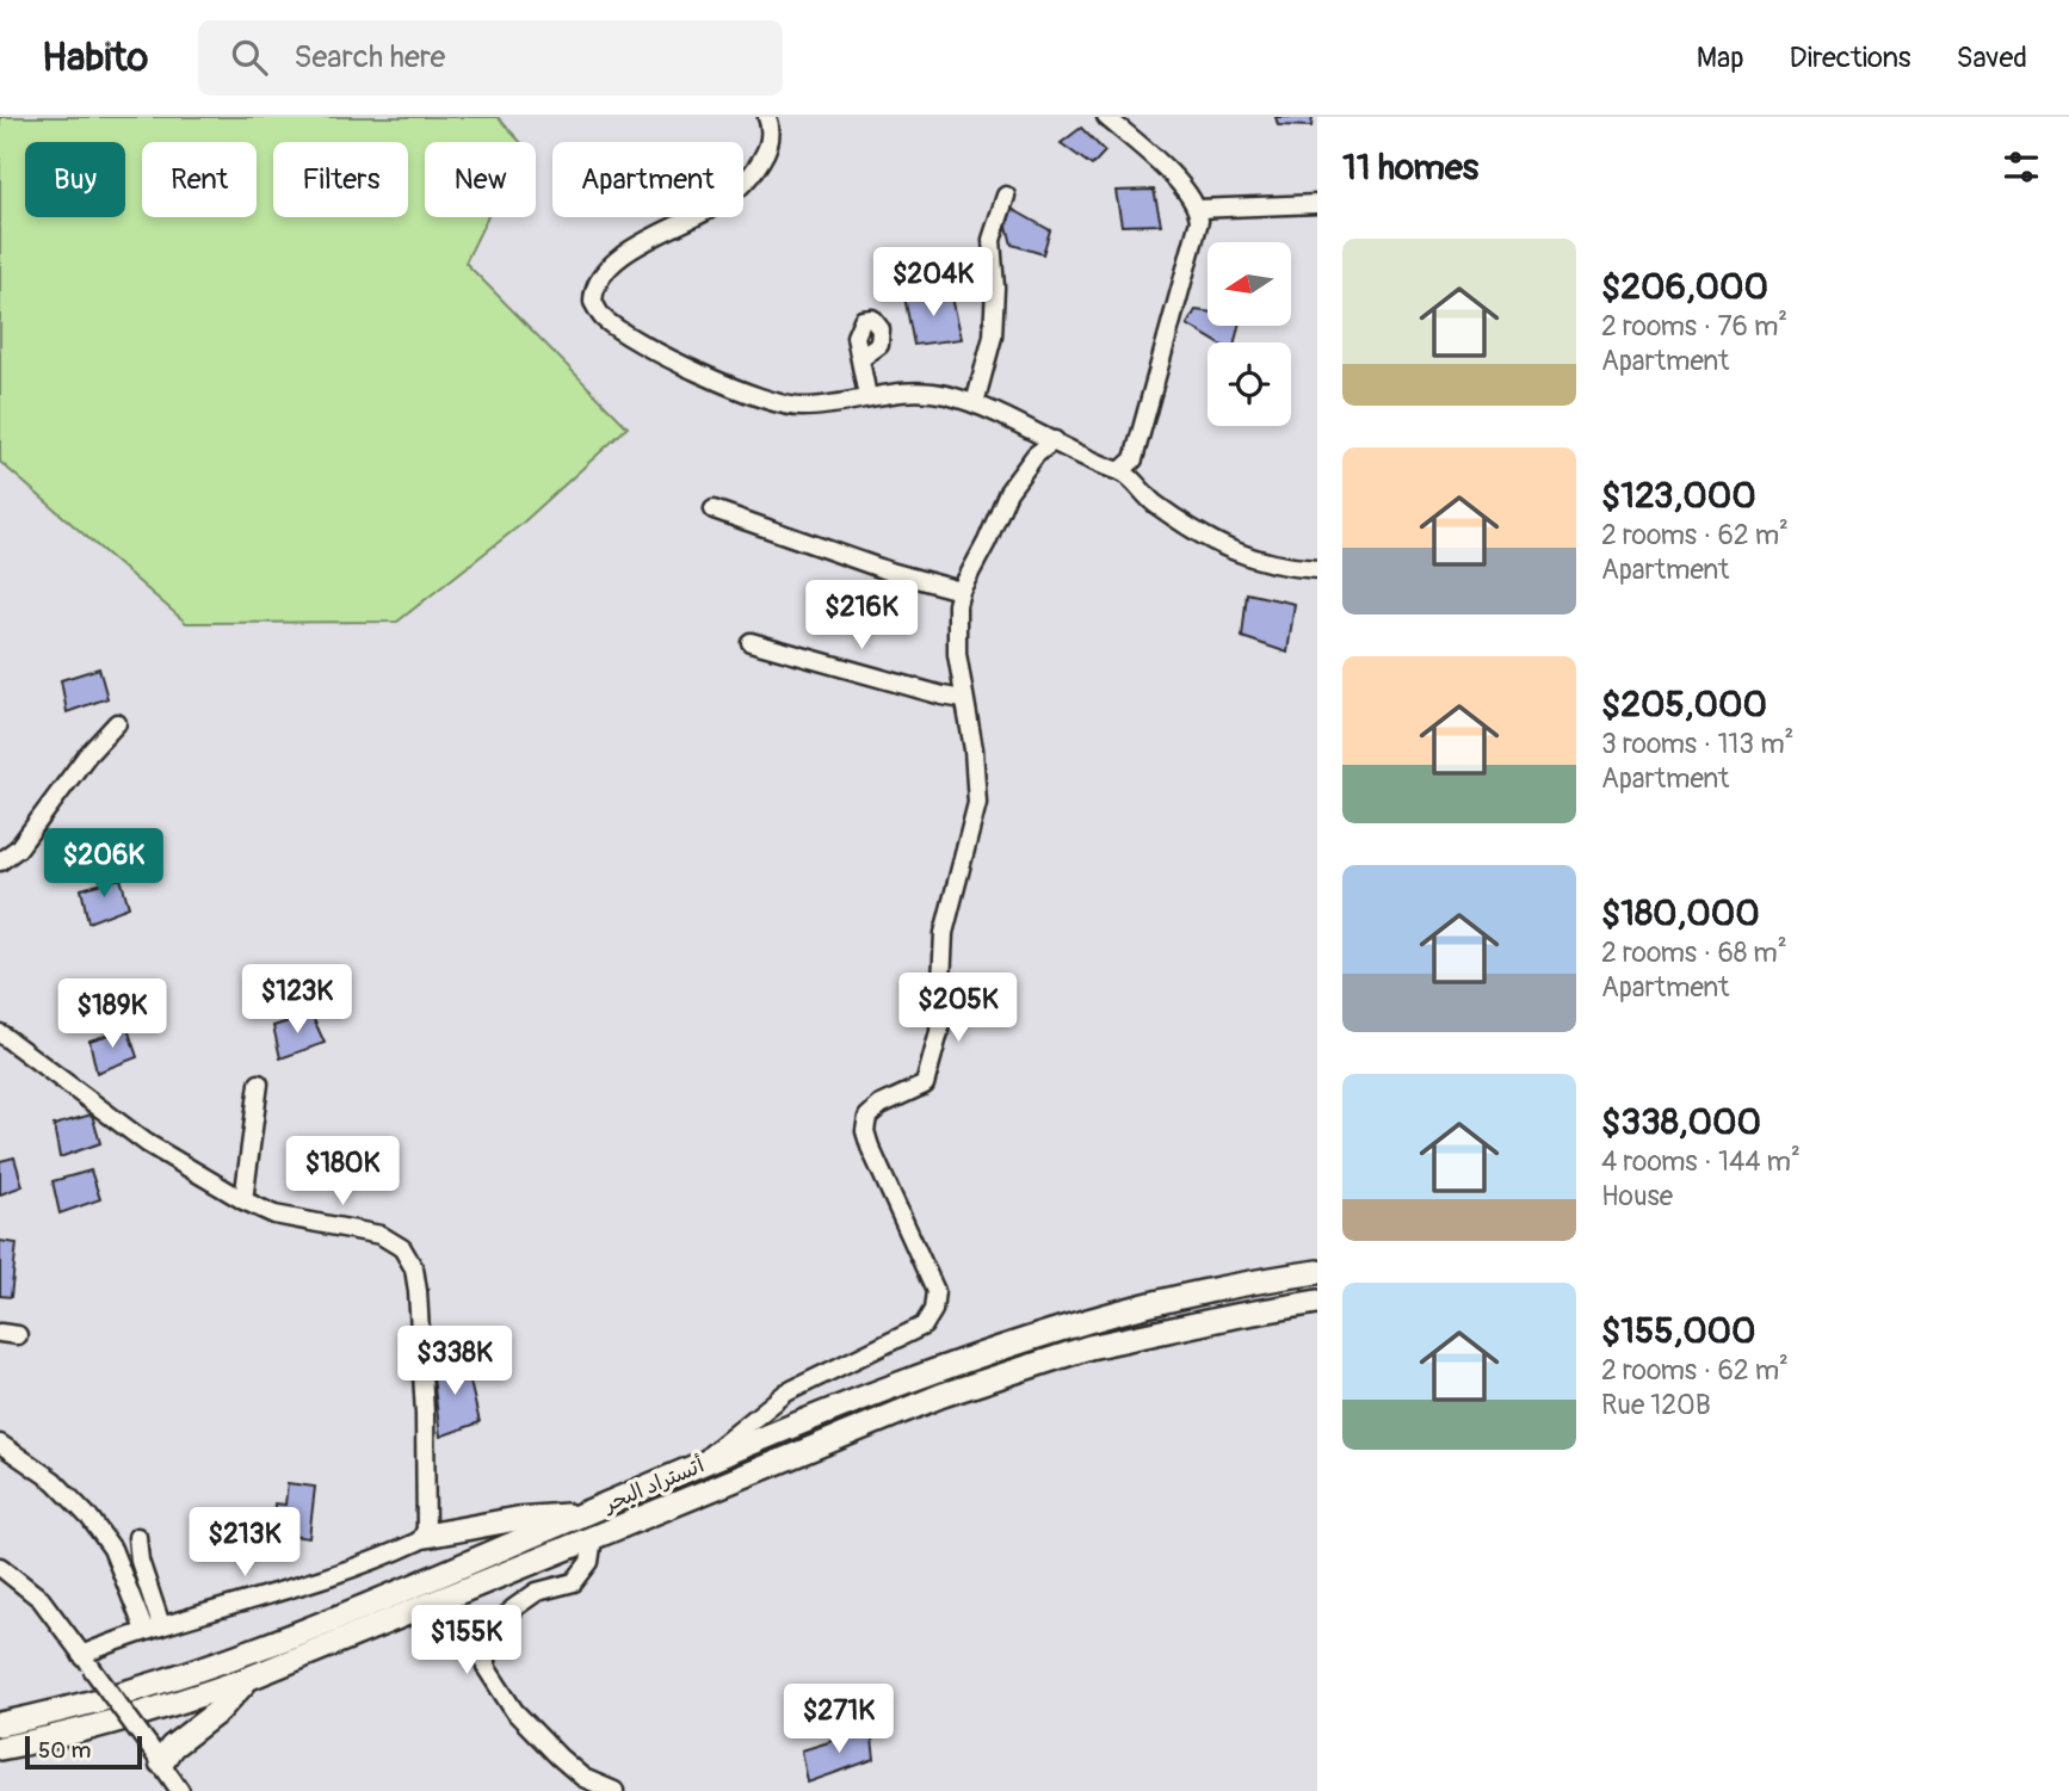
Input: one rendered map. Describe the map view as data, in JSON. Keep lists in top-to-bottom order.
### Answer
{
  "streets": {
    "highway": ["أتستراد البحر"]
  },
  "scale_bar": "50 m",
  "north": "left",
  "page": {
    "header": "Habito",
    "search": "Search here",
    "nav": ["Map", "Directions", "Saved"],
    "heading": "11 homes",
    "chip": [
      "Buy",
      "Rent",
      "Filters",
      "New",
      "Apartment"
    ],
    "list": [
      {
        "name": "$206,000",
        "note": "2 rooms · 76 m² · Apartment"
      },
      {
        "name": "$123,000",
        "note": "2 rooms · 62 m² · Apartment"
      },
      {
        "name": "$205,000",
        "note": "3 rooms · 113 m² · Apartment"
      },
      {
        "name": "$180,000",
        "note": "2 rooms · 68 m² · Apartment"
      },
      {
        "name": "$338,000",
        "note": "4 rooms · 144 m² · House"
      },
      {
        "name": "$155,000",
        "note": "2 rooms · 62 m² · Rue 120B"
      }
    ],
    "price": [
      "$204K",
      "$216K",
      "$206K",
      "$123K",
      "$205K",
      "$189K",
      "$180K",
      "$338K",
      "$213K",
      "$155K",
      "$271K"
    ],
    "scale": "50 m"
  }
}
